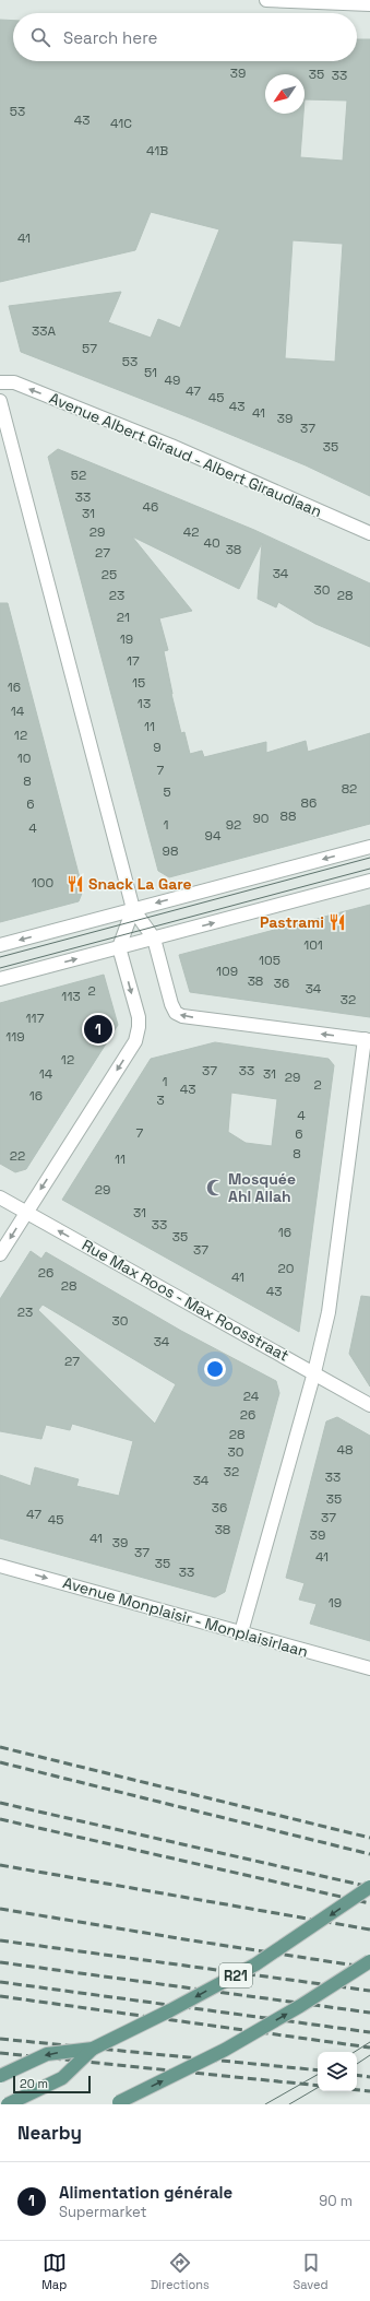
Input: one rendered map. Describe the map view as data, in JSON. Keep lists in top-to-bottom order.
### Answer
{
  "streets": {
    "main road": ["R21"],
    "street": ["Avenue Albert Giraud - Albert Giraudlaan", "Rue Max Roos - Max Roosstraat", "Avenue Monplaisir - Monplaisirlaan"]
  },
  "one_way": ["Avenue Albert Giraud - Albert Giraudlaan", "Rue Max Roos - Max Roosstraat", "Avenue Monplaisir - Monplaisirlaan"],
  "places": {
    "restaurant": ["Snack La Gare", "Pastrami"],
    "mosque": ["Mosquée Ahl Allah"]
  },
  "house_numbers": [
    "39",
    "35",
    "33",
    "53",
    "43",
    "41C",
    "41B",
    "41",
    "33A",
    "57",
    "53",
    "51",
    "49",
    "47",
    "45",
    "43",
    "41",
    "39",
    "37",
    "35",
    "52",
    "33",
    "46",
    "31",
    "29",
    "42",
    "40",
    "38",
    "27",
    "34",
    "25",
    "30",
    "23",
    "28",
    "21",
    "19",
    "17",
    "15",
    "16",
    "13",
    "14",
    "11",
    "12",
    "9",
    "10",
    "7",
    "8",
    "82",
    "5",
    "86",
    "6",
    "88",
    "90",
    "1",
    "92",
    "4",
    "94",
    "98",
    "100",
    "101",
    "105",
    "109",
    "38",
    "36",
    "34",
    "2",
    "113",
    "32",
    "117",
    "119",
    "12",
    "37",
    "33",
    "14",
    "31",
    "29",
    "1",
    "2",
    "43",
    "16",
    "3",
    "4",
    "7",
    "6",
    "8",
    "22",
    "11",
    "29",
    "31",
    "33",
    "16",
    "35",
    "37",
    "20",
    "26",
    "41",
    "28",
    "43",
    "23",
    "30",
    "34",
    "27",
    "24",
    "26",
    "28",
    "48",
    "30",
    "32",
    "33",
    "34",
    "35",
    "36",
    "47",
    "37",
    "45",
    "38",
    "39",
    "41",
    "39",
    "37",
    "41",
    "35",
    "33",
    "19"
  ],
  "scale_bar": "20 m",
  "north": "bottom left",
  "page": {
    "search": "Search here",
    "pins": "1",
    "scale": "20 m",
    "heading": "Nearby",
    "list": [
      {
        "mark": "1",
        "name": "Alimentation générale",
        "note": "Supermarket",
        "value": "90 m"
      }
    ],
    "nav": ["Map", "Directions", "Saved"]
  }
}
